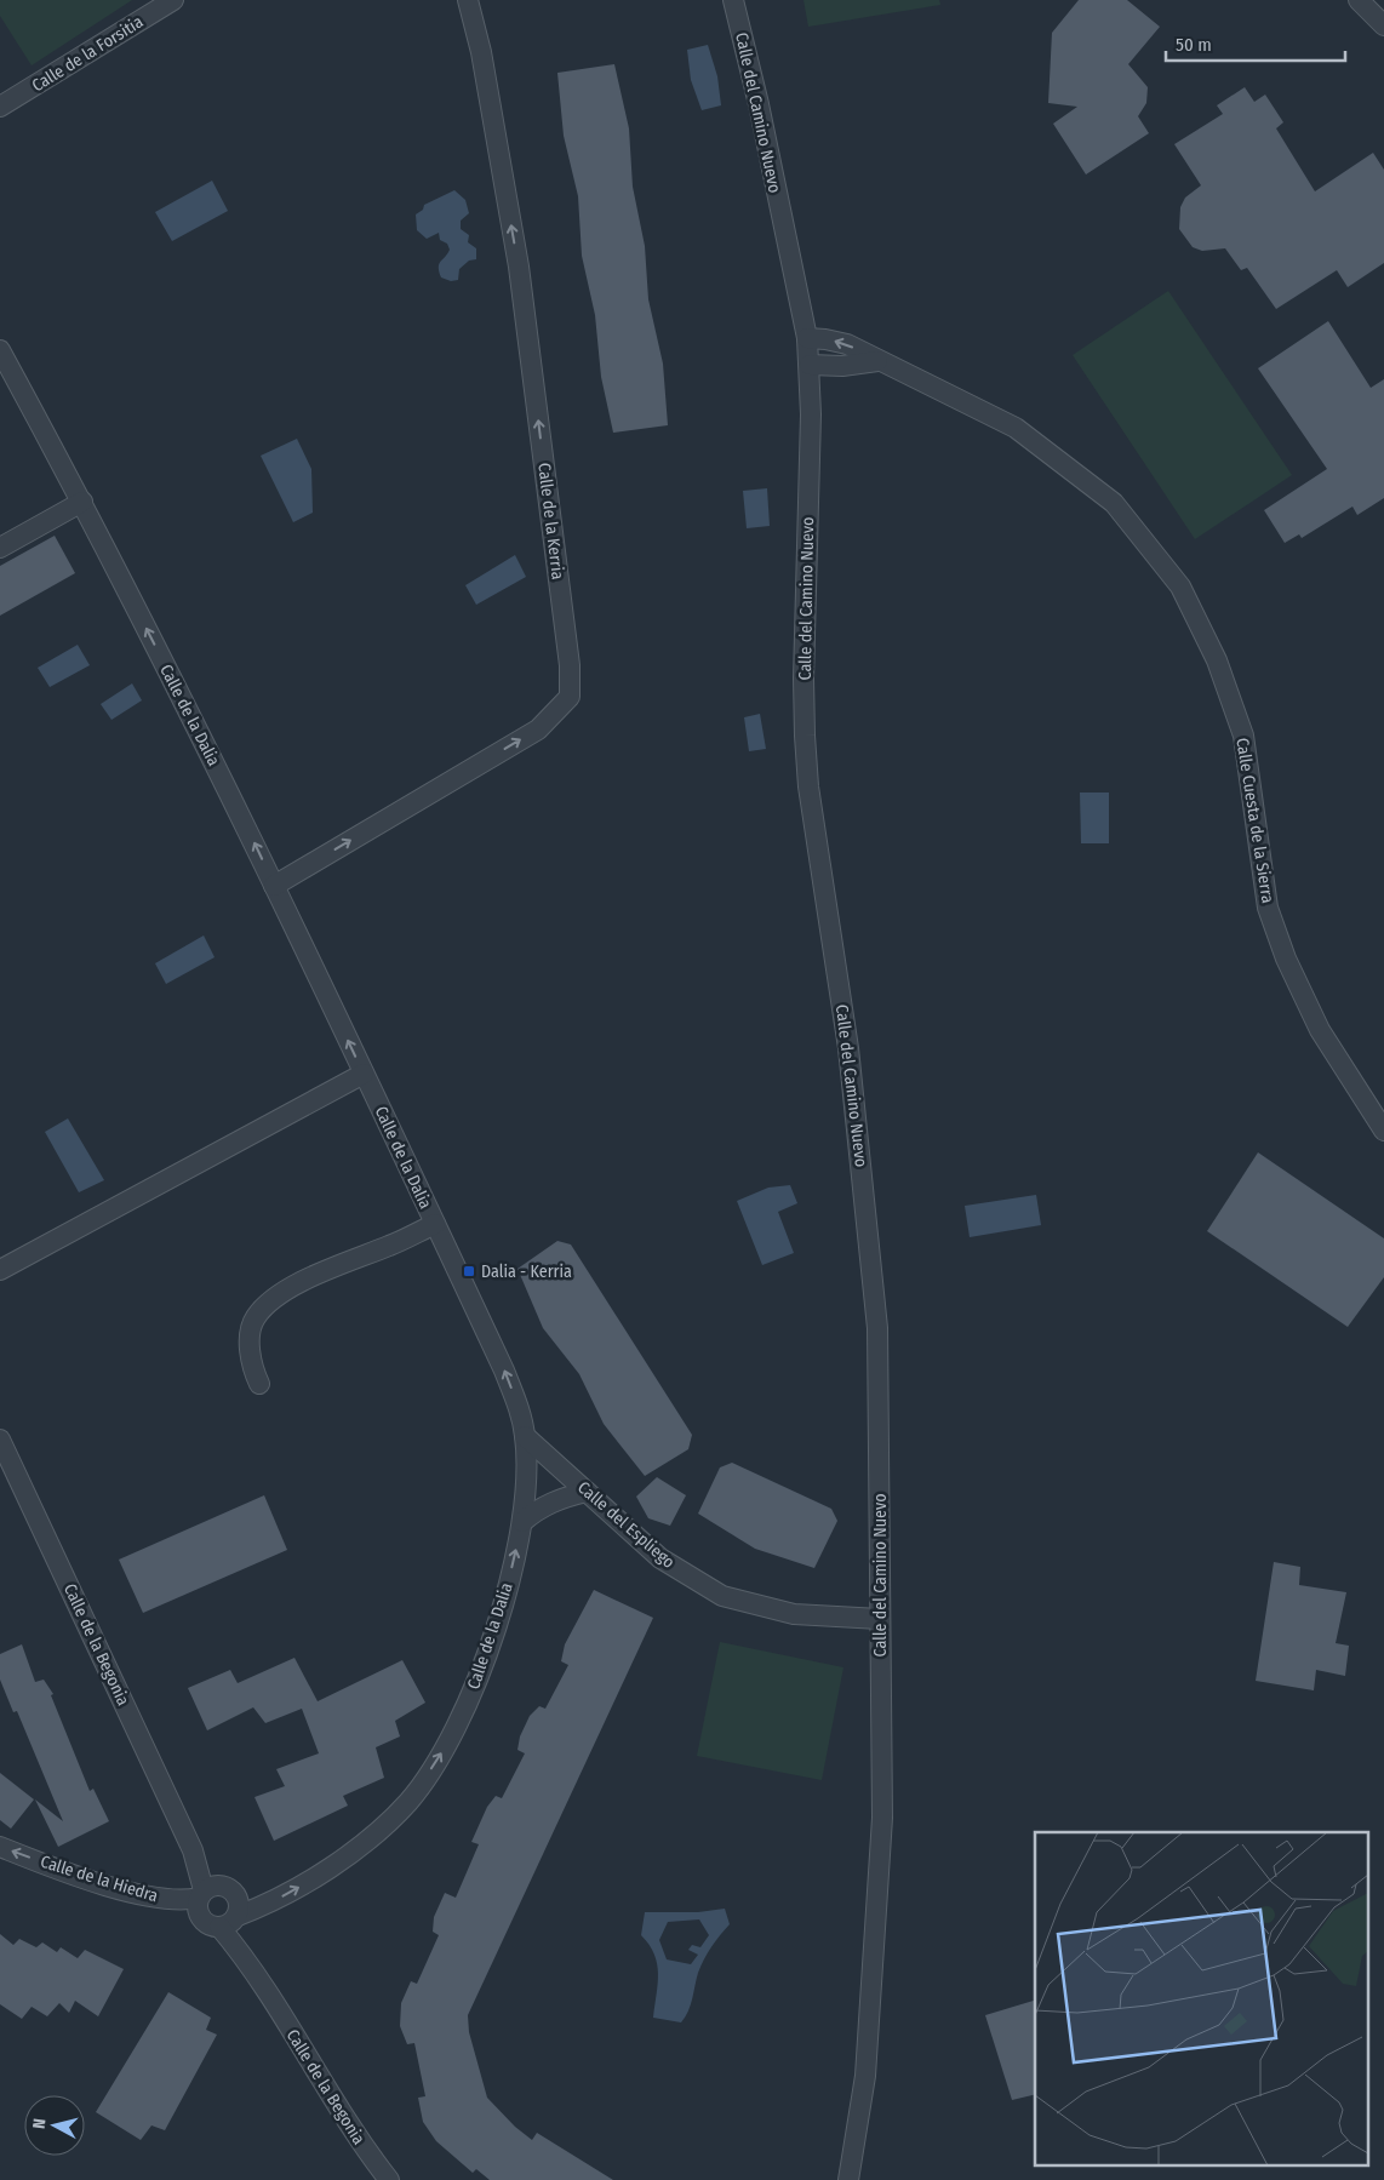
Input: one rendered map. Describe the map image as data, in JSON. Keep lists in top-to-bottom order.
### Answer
{
  "streets": {
    "street": [
      "Calle de la Forsitia",
      "Calle del Camino Nuevo",
      "Calle de la Kerria",
      "Calle de la Dalia",
      "Calle Cuesta de la Sierra",
      "Calle del Espliego",
      "Calle de la Begonia",
      "Calle de la Hiedra"
    ]
  },
  "crossings": [
    ["Calle del Camino Nuevo", "Calle Cuesta de la Sierra"],
    ["Calle del Camino Nuevo", "Calle del Espliego"],
    ["Calle de la Kerria", "Calle de la Dalia"],
    ["Calle de la Dalia", "Calle del Espliego"],
    ["Calle de la Dalia", "Calle de la Begonia"],
    ["Calle de la Dalia", "Calle de la Hiedra"],
    ["Calle de la Begonia", "Calle de la Hiedra"]
  ],
  "one_way": ["Calle de la Kerria", "Calle de la Dalia", "Calle de la Hiedra"],
  "places": {
    "transit": ["Dalia - Kerria"]
  },
  "scale_bar": "50 m",
  "north": "left"
}
